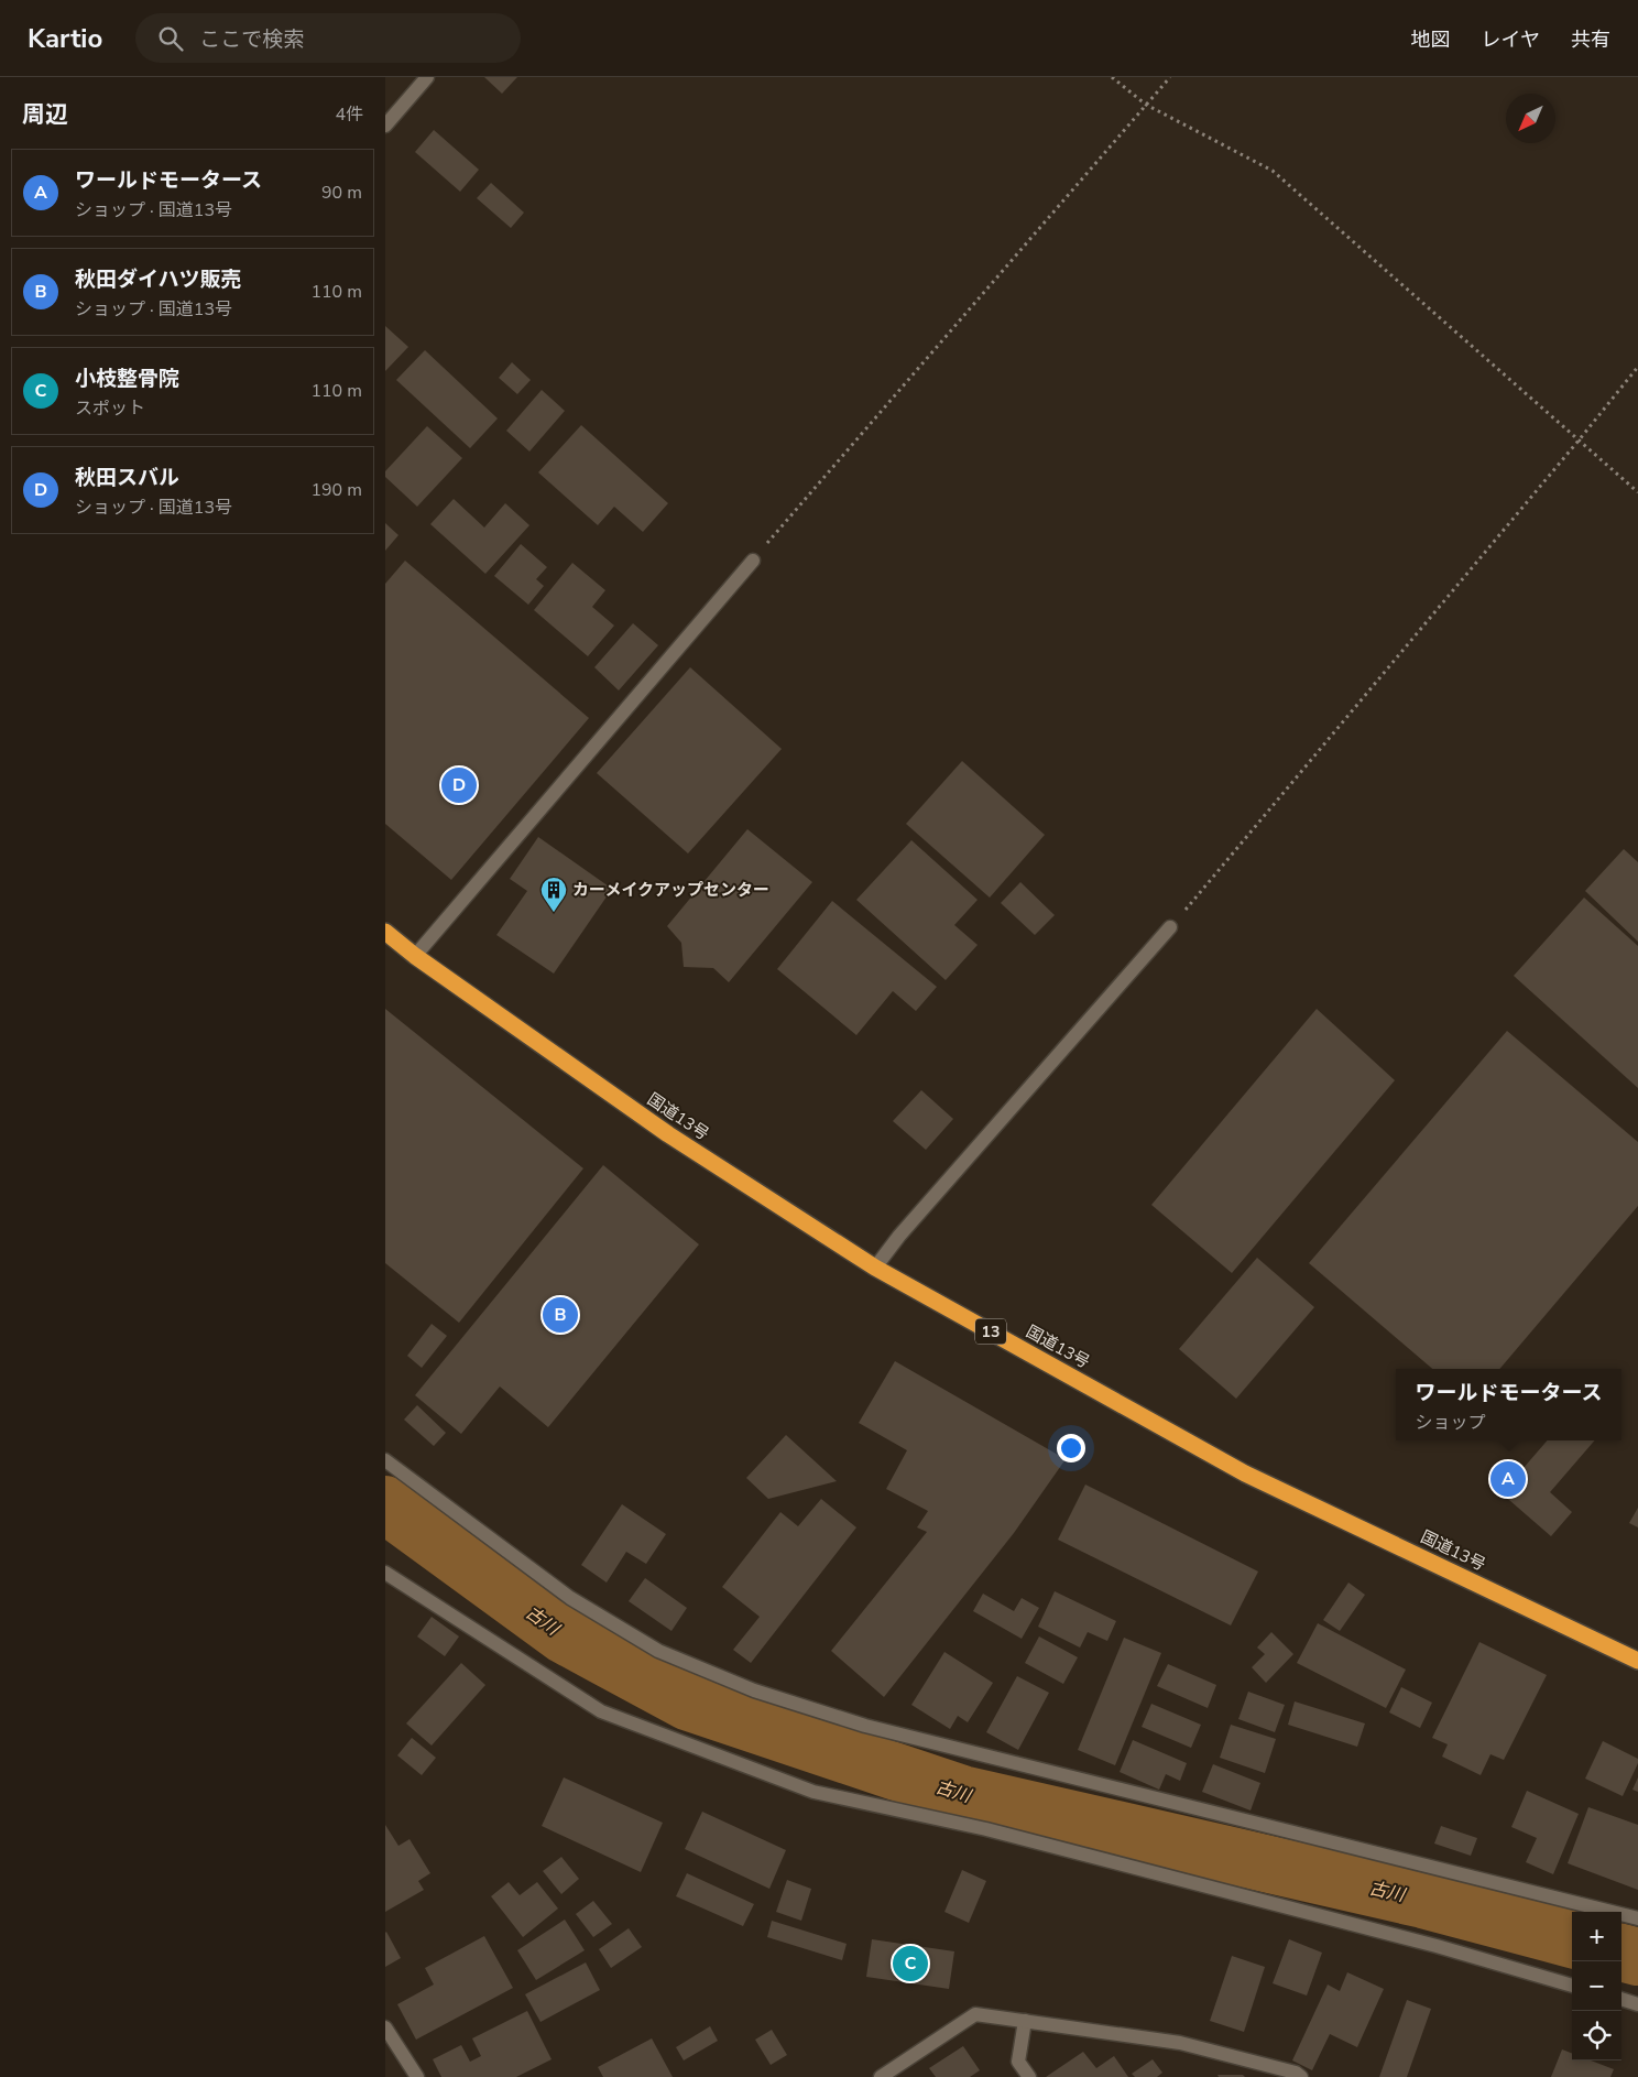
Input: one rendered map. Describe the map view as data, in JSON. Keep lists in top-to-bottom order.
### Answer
{
  "streets": {
    "highway": ["国道13号", "13"]
  },
  "water": ["古川"],
  "places": {
    "building": ["カーメイクアップセンター"]
  },
  "north": "bottom left",
  "page": {
    "header": "Kartio",
    "search": "ここで検索",
    "nav": ["地図", "レイヤ", "共有"],
    "heading": ["周辺", "4件"],
    "list": [
      {
        "mark": "A",
        "name": "ワールドモータース",
        "note": "ショップ · 国道13号",
        "value": "90 m"
      },
      {
        "mark": "B",
        "name": "秋田ダイハツ販売",
        "note": "ショップ · 国道13号",
        "value": "110 m"
      },
      {
        "mark": "C",
        "name": "小枝整骨院",
        "note": "スポット",
        "value": "110 m"
      },
      {
        "mark": "D",
        "name": "秋田スバル",
        "note": "ショップ · 国道13号",
        "value": "190 m"
      }
    ],
    "pins": [
      "D",
      "B",
      "A",
      "C"
    ],
    "popup": ["ワールドモータース", "ショップ"],
    "map_buttons": ["+", "−"]
  }
}
